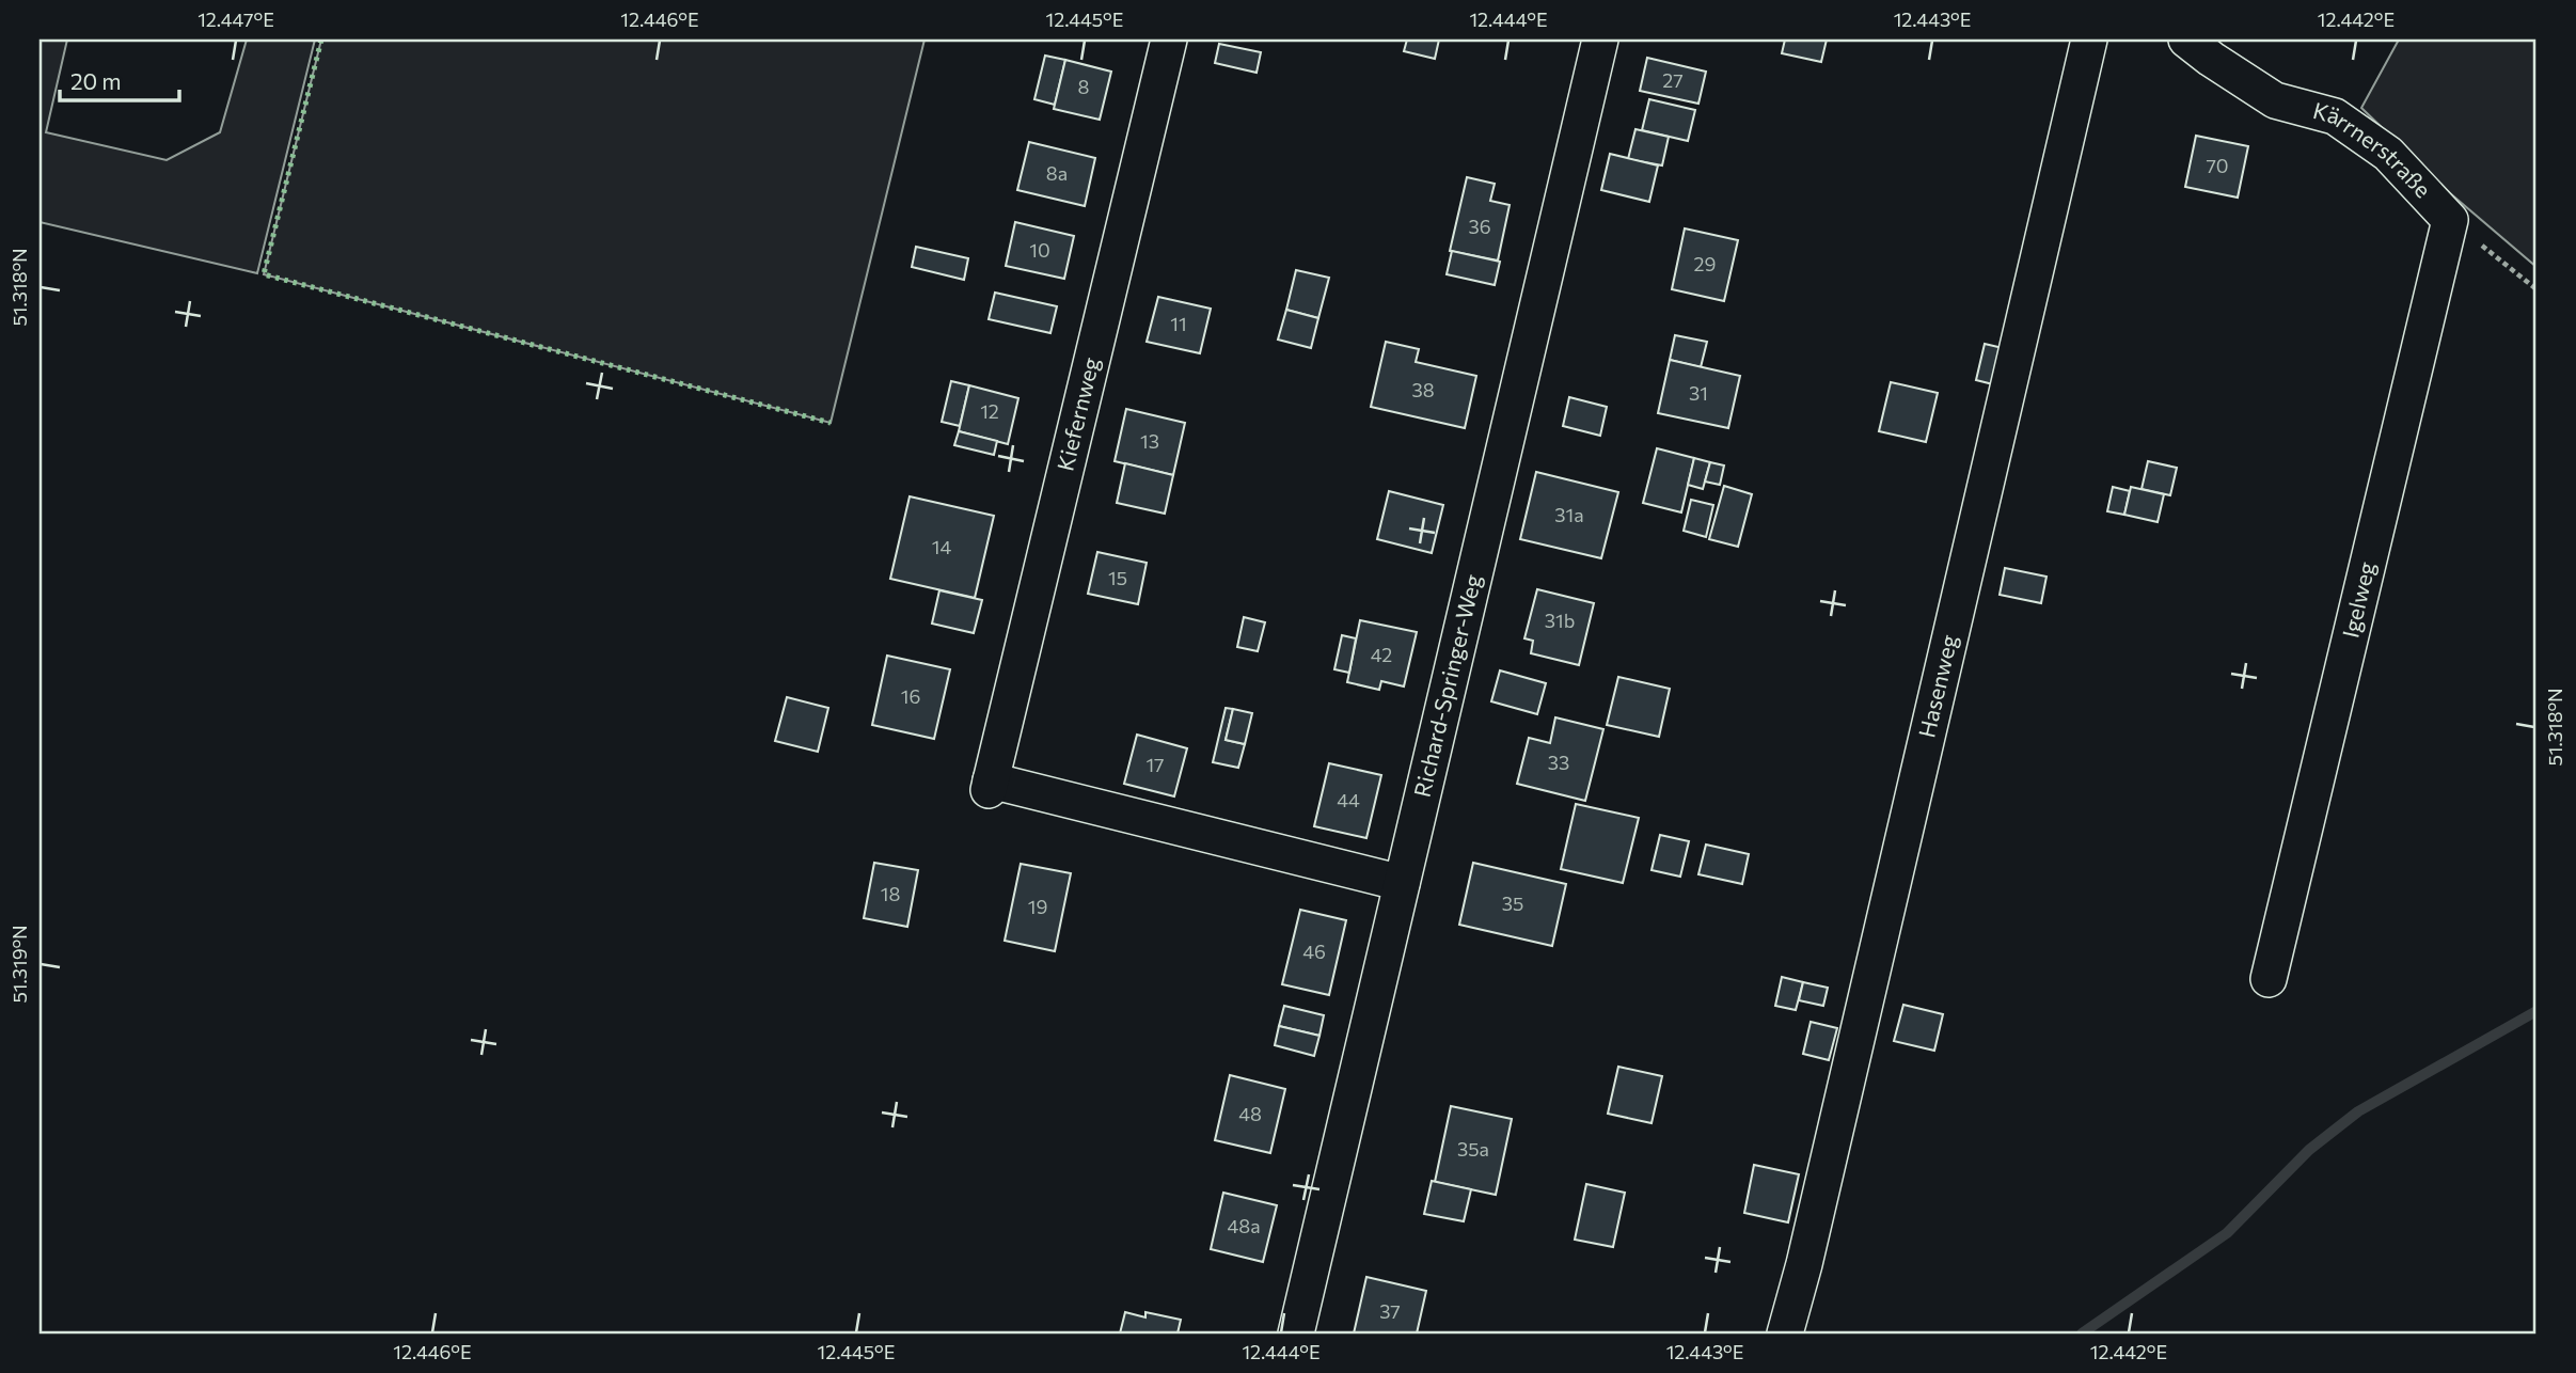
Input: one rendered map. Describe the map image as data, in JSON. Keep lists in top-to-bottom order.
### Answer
{
  "streets": {
    "street": [
      "Kärrnerstraße",
      "Kiefernweg",
      "Igelweg",
      "Richard-Springer-Weg",
      "Hasenweg"
    ]
  },
  "crossings": [
    ["Kärrnerstraße", "Igelweg"],
    ["Kiefernweg", "Richard-Springer-Weg"]
  ],
  "house_numbers": [
    "27",
    "8",
    "70",
    "8a",
    "36",
    "10",
    "29",
    "11",
    "38",
    "31",
    "12",
    "13",
    "31a",
    "14",
    "15",
    "31b",
    "42",
    "16",
    "33",
    "17",
    "44",
    "18",
    "35",
    "19",
    "46",
    "48",
    "35a",
    "48a",
    "37"
  ],
  "scale_bar": "20 m",
  "coordinates": [
    "12.447°E",
    "12.446°E",
    "12.445°E",
    "12.444°E",
    "12.443°E",
    "12.442°E",
    "51.318°N",
    "51.319°N"
  ]
}
